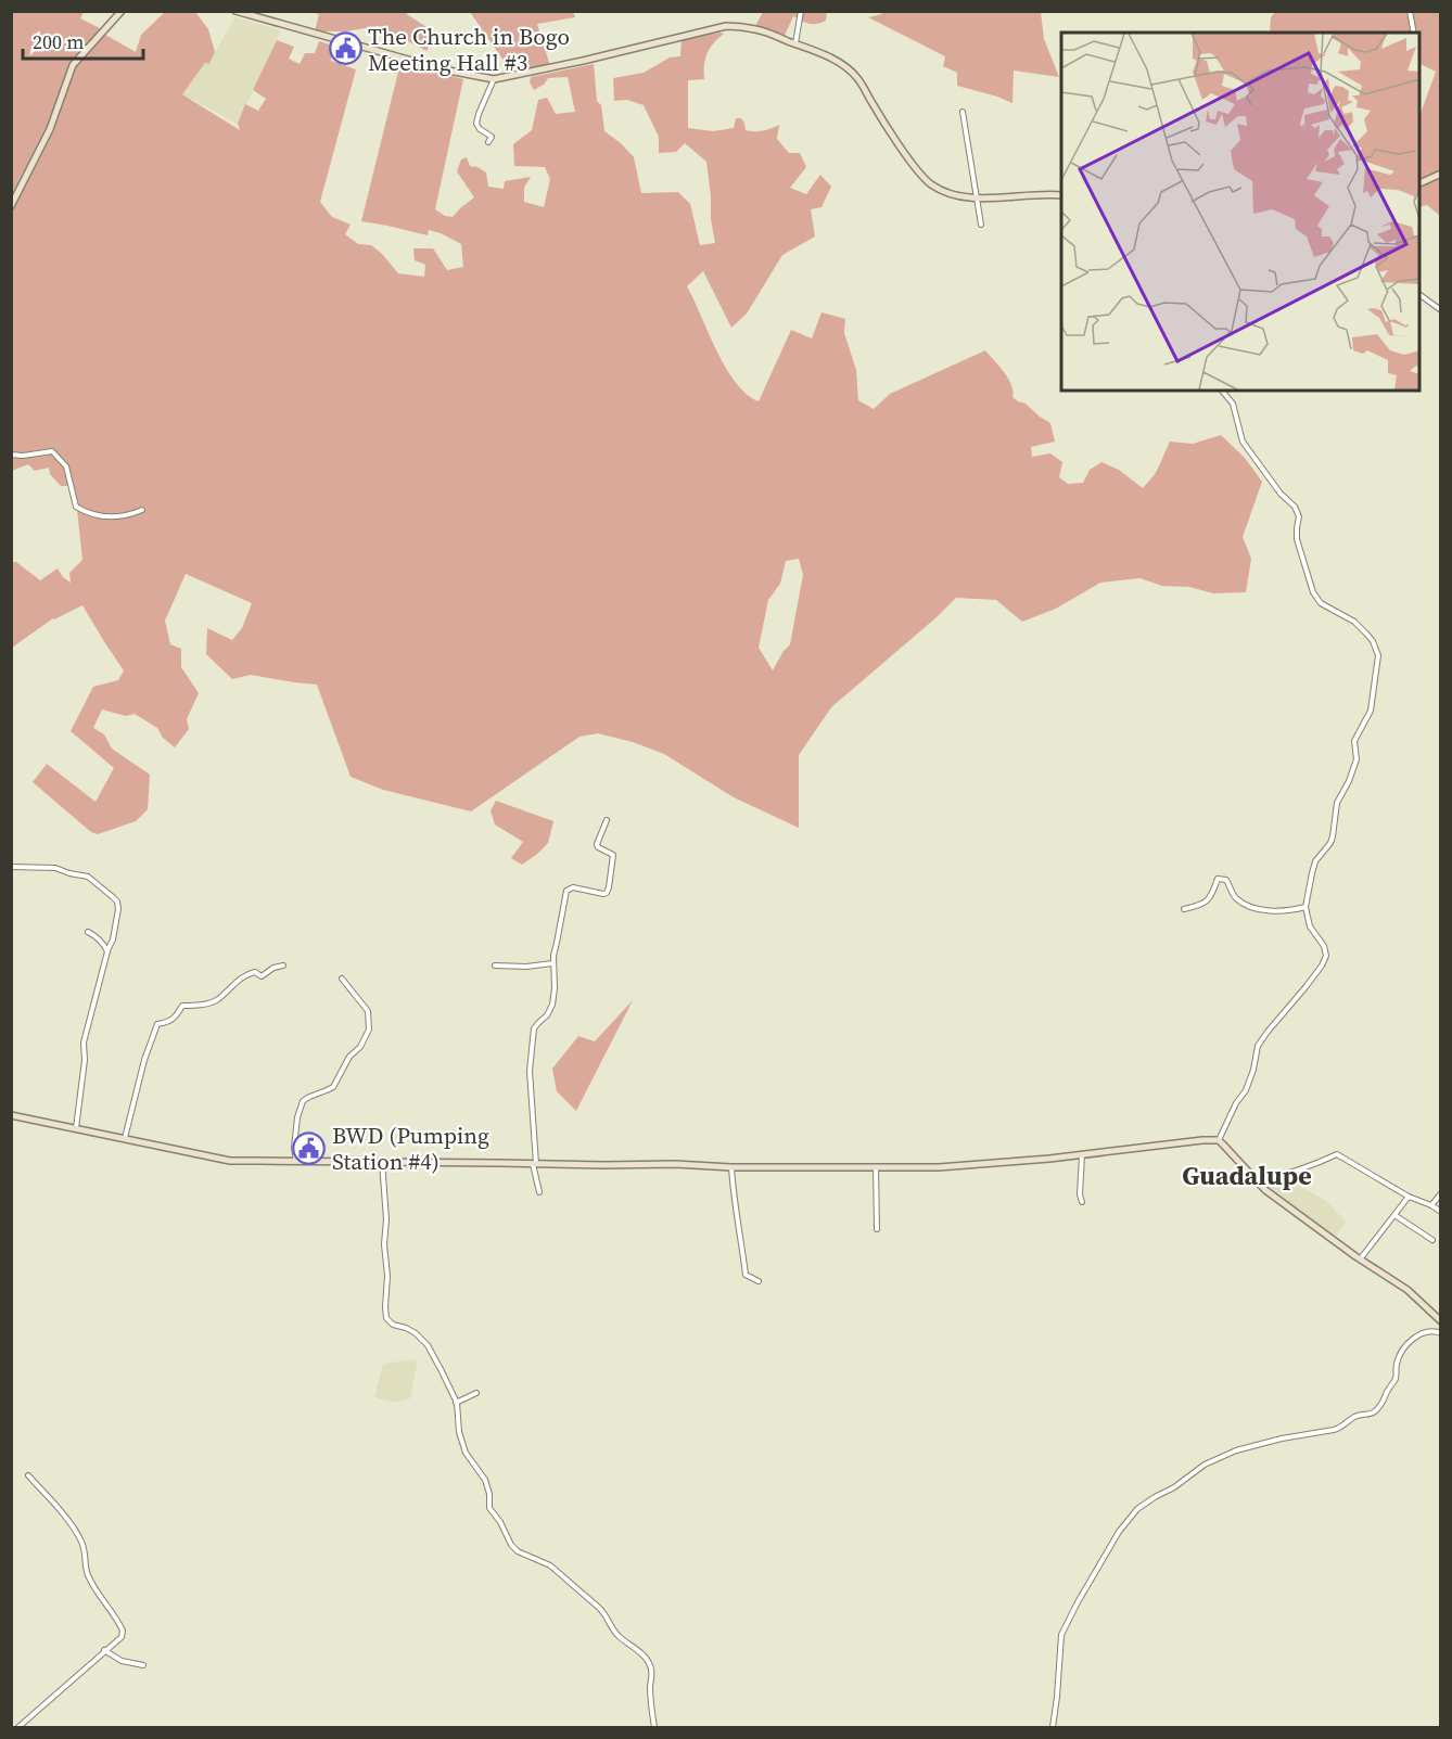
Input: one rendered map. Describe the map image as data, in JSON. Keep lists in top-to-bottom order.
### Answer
{
  "districts": ["Guadalupe"],
  "places": {
    "public building": ["The Church in Bogo Meeting Hall #3", "BWD (Pumping Station #4)"]
  },
  "scale_bar": "200 m"
}
